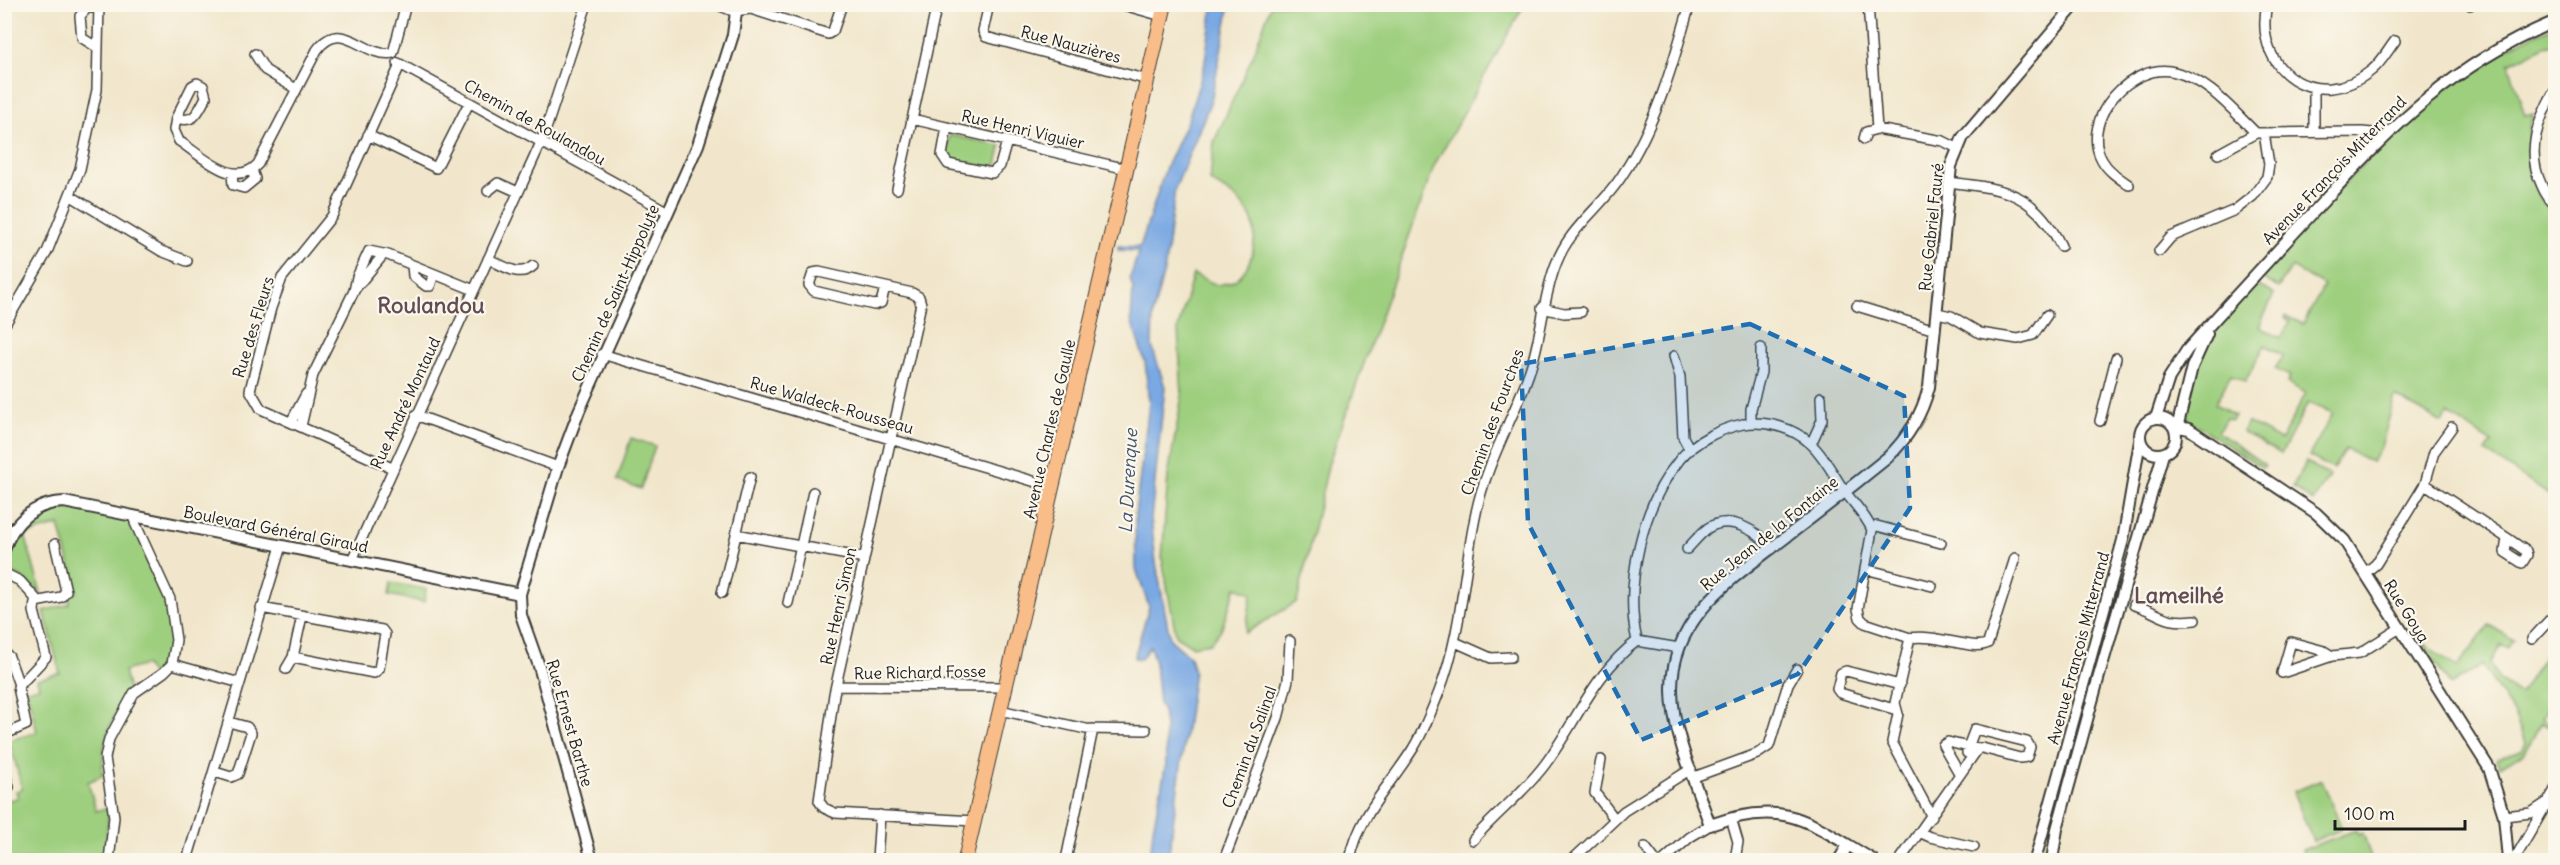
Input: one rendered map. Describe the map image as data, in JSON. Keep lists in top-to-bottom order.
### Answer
{
  "streets": {
    "main road": ["Avenue Charles de Gaulle"],
    "street": [
      "Rue Nauzières",
      "Chemin de Roulandou",
      "Rue Henri Viguier",
      "Avenue François Mitterrand",
      "Rue Gabriel Fauré",
      "Chemin de Saint-Hippolyte",
      "Rue des Fleurs",
      "Rue André Montaud",
      "Rue Waldeck-Rousseau",
      "Chemin des Fourches",
      "Boulevard Général Giraud",
      "Rue Jean de la Fontaine",
      "Rue Henri Simon",
      "Rue Goya",
      "Rue Richard Fosse",
      "Rue Ernest Barthe",
      "Chemin du Salinal"
    ]
  },
  "crossings": [
    ["Rue Nauzières", "Avenue Charles de Gaulle"],
    ["Chemin de Roulandou", "Chemin de Saint-Hippolyte"],
    ["Chemin de Roulandou", "Rue des Fleurs"],
    ["Chemin de Roulandou", "Rue André Montaud"],
    ["Rue Henri Viguier", "Avenue Charles de Gaulle"],
    ["Rue Gabriel Fauré", "Rue Jean de la Fontaine"],
    ["Chemin de Saint-Hippolyte", "Rue Waldeck-Rousseau"],
    ["Chemin de Saint-Hippolyte", "Boulevard Général Giraud"],
    ["Chemin de Saint-Hippolyte", "Rue Ernest Barthe"],
    ["Rue des Fleurs", "Rue André Montaud"],
    ["Rue André Montaud", "Boulevard Général Giraud"],
    ["Rue Waldeck-Rousseau", "Avenue Charles de Gaulle"],
    ["Rue Waldeck-Rousseau", "Rue Henri Simon"],
    ["Avenue Charles de Gaulle", "Rue Henri Simon"],
    ["Avenue Charles de Gaulle", "Rue Richard Fosse"],
    ["Boulevard Général Giraud", "Rue Ernest Barthe"],
    ["Rue Henri Simon", "Rue Richard Fosse"]
  ],
  "districts": ["Roulandou", "Lameilhé"],
  "water": ["La Durenque"],
  "scale_bar": "100 m"
}
